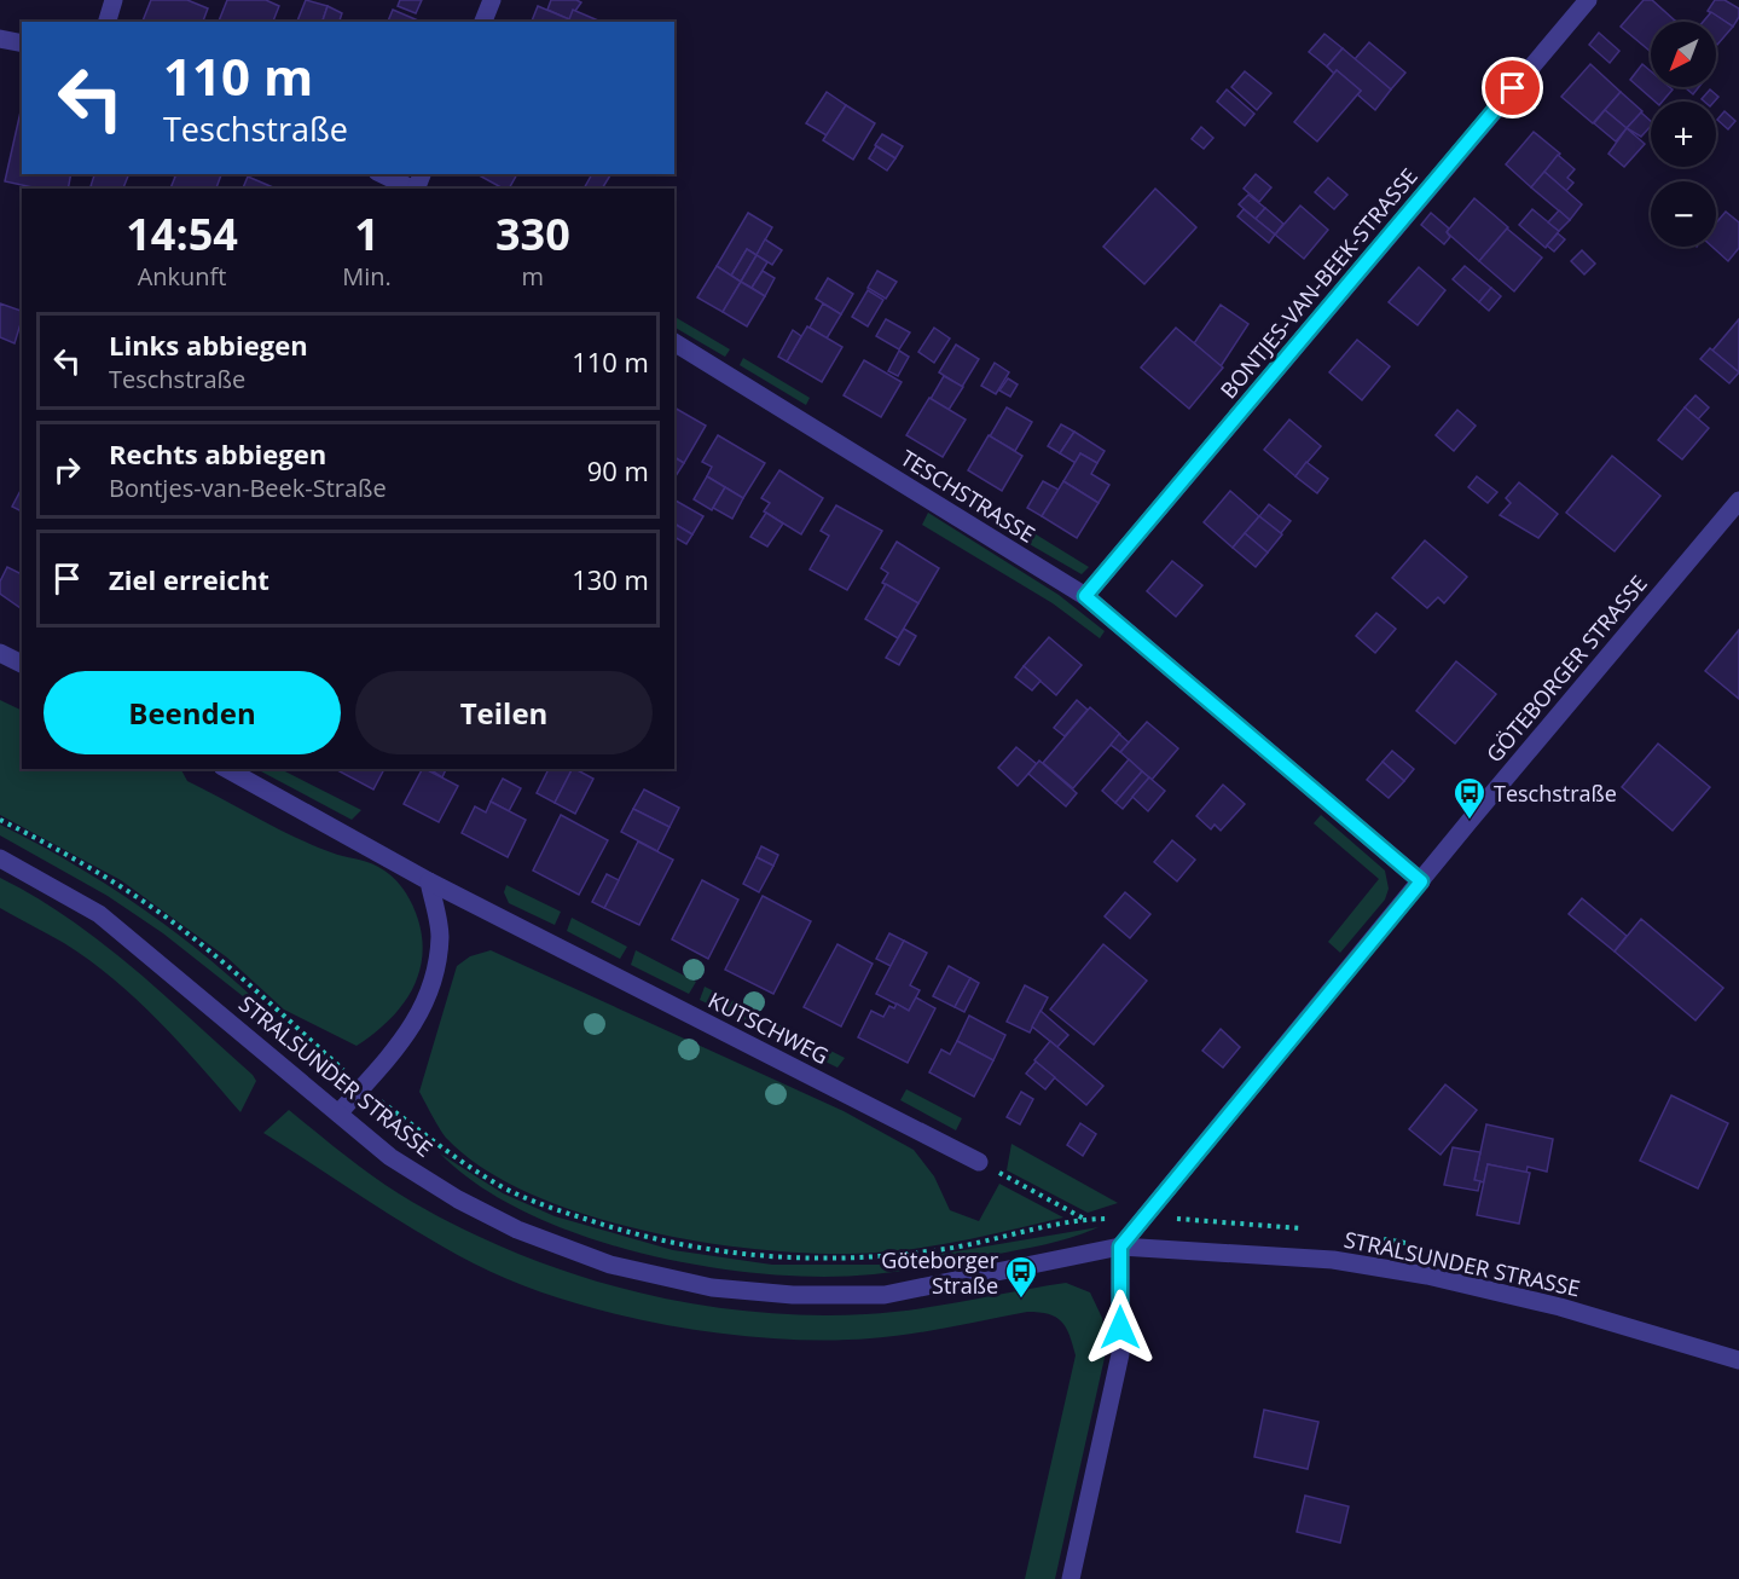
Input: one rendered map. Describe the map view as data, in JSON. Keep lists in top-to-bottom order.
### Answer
{
  "streets": {
    "street": [
      "BONTJES-VAN-BEEK-STRASSE",
      "TESCHSTRASSE",
      "GÖTEBORGER STRASSE",
      "KUTSCHWEG",
      "STRALSUNDER STRASSE"
    ]
  },
  "crossings": [
    ["BONTJES-VAN-BEEK-STRASSE", "TESCHSTRASSE"],
    ["TESCHSTRASSE", "GÖTEBORGER STRASSE"],
    ["GÖTEBORGER STRASSE", "STRALSUNDER STRASSE"]
  ],
  "places": {
    "bus stop": ["Teschstraße", "Göteborger Straße"]
  },
  "north": "bottom left",
  "page": {
    "map_buttons": ["+", "−"],
    "turn": ["110 m", "Teschstraße"],
    "eta": [
      "14:54",
      "Ankunft",
      "1",
      "Min.",
      "330",
      "m"
    ],
    "list": [
      {
        "name": "Links abbiegen",
        "note": "Teschstraße",
        "value": "110 m"
      },
      {
        "name": "Rechts abbiegen",
        "note": "Bontjes-van-Beek-Straße",
        "value": "90 m"
      },
      {
        "name": "Ziel erreicht",
        "value": "130 m"
      }
    ],
    "buttons": ["Beenden", "Teilen"]
  }
}
